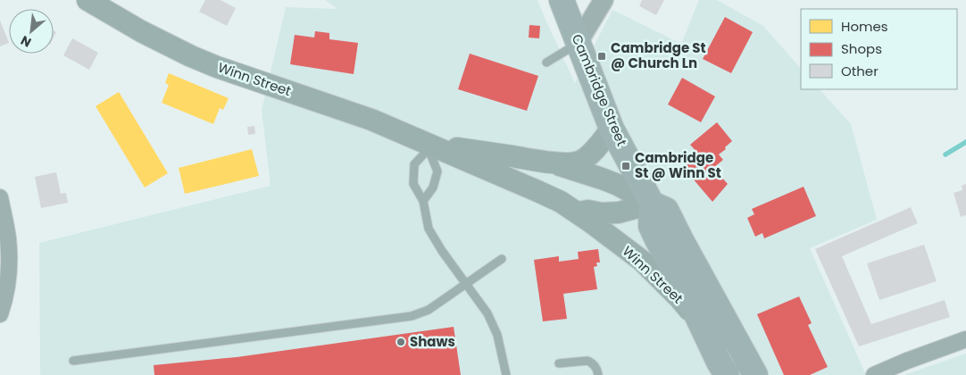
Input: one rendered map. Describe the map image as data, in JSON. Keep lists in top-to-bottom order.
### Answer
{
  "streets": {
    "main road": ["Winn Street", "Cambridge Street"]
  },
  "crossings": [
    ["Winn Street", "Cambridge Street"]
  ],
  "places": {
    "transit": ["Cambridge St @ Church Ln", "Cambridge St @ Winn St"],
    "other": ["Shaws"]
  },
  "legend": ["Homes", "Shops", "Other"],
  "north": "bottom left"
}
